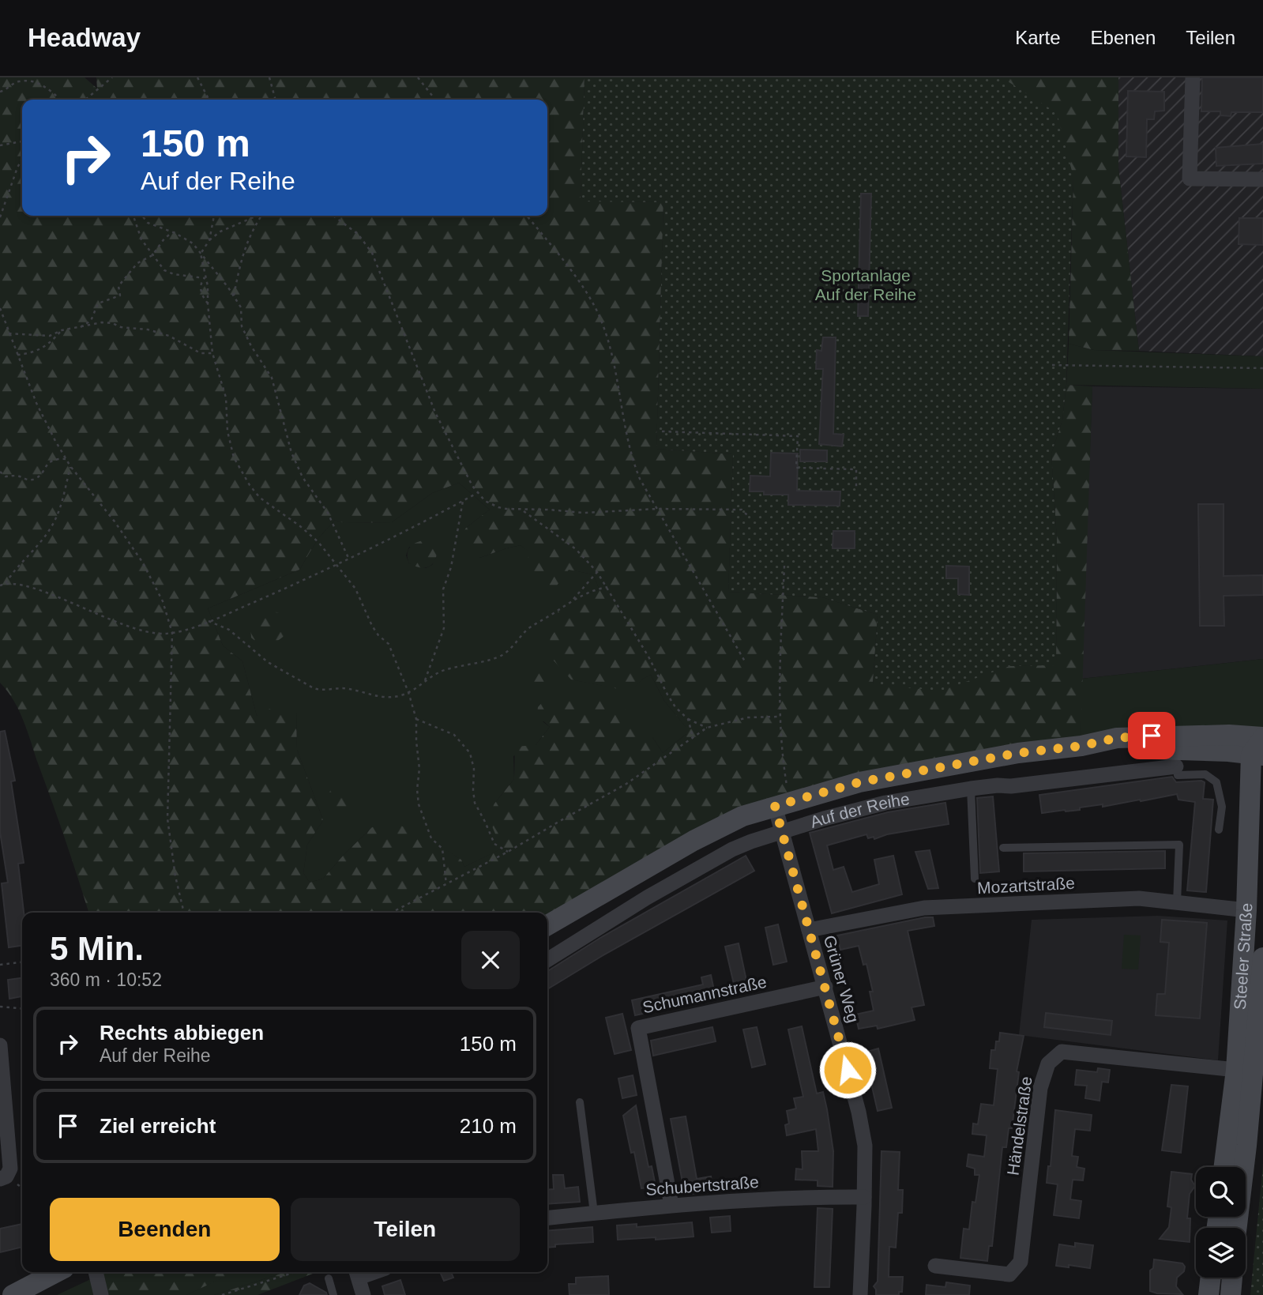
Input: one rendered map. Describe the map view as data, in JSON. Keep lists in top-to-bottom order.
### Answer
{
  "streets": {
    "main road": ["Auf der Reihe", "Steeler Straße"],
    "street": [
      "Mozartstraße",
      "Grüner Weg",
      "Schumannstraße",
      "Händelstraße",
      "Schubertstraße"
    ]
  },
  "crossings": [
    ["Auf der Reihe", "Steeler Straße"],
    ["Auf der Reihe", "Grüner Weg"],
    ["Mozartstraße", "Steeler Straße"],
    ["Mozartstraße", "Grüner Weg"],
    ["Steeler Straße", "Händelstraße"],
    ["Grüner Weg", "Schumannstraße"],
    ["Grüner Weg", "Schubertstraße"],
    ["Schumannstraße", "Schubertstraße"]
  ],
  "parks": ["Sportanlage Auf der Reihe"],
  "page": {
    "header": "Headway",
    "nav": ["Karte", "Ebenen", "Teilen"],
    "turn": ["150 m", "Auf der Reihe"],
    "heading": ["5 Min.", "360 m · 10:52"],
    "list": [
      {
        "name": "Rechts abbiegen",
        "note": "Auf der Reihe",
        "value": "150 m"
      },
      {
        "name": "Ziel erreicht",
        "value": "210 m"
      }
    ],
    "buttons": ["Beenden", "Teilen"]
  }
}
